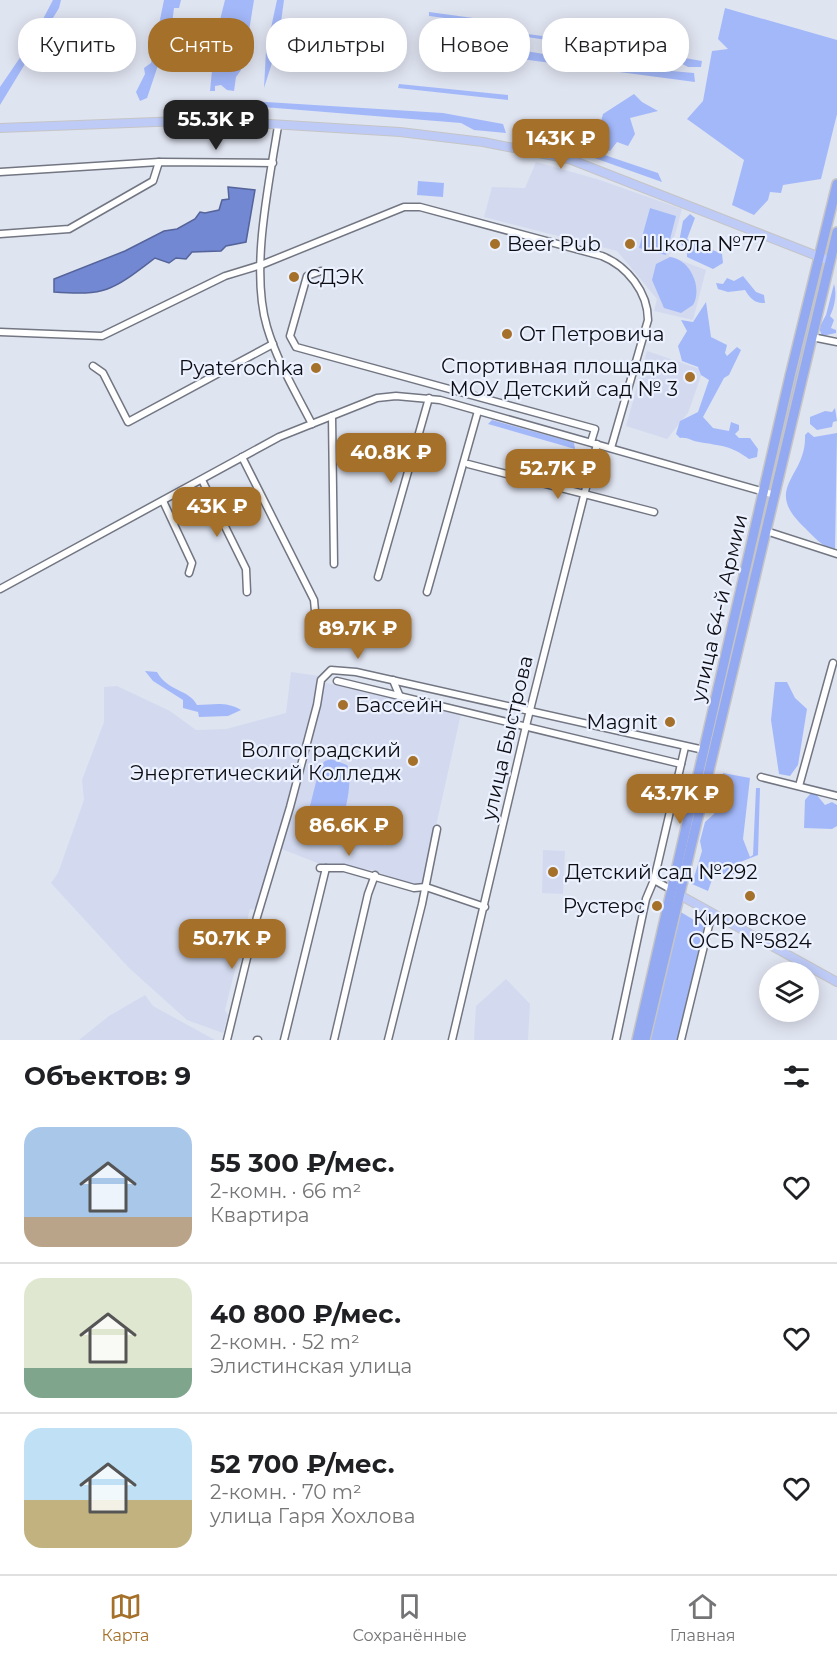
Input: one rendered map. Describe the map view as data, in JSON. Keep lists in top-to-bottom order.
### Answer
{
  "streets": {
    "highway": ["улица 64-й Армии"],
    "street": ["улица Быстрова"]
  },
  "places": [
    "Beer Pub",
    "Школа №77",
    "СДЭК",
    "От Петровича",
    "Pyaterochka",
    "Спортивная площадка МОУ Детский сад № 3",
    "Бассейн",
    "Magnit",
    "Волгоградский Энергетический Колледж",
    "Детский сад №292",
    "Кировское ОСБ №5824",
    "Рустерс"
  ],
  "page": {
    "chip": [
      "Купить",
      "Снять",
      "Фильтры",
      "Новое",
      "Квартира"
    ],
    "price": [
      "55.3K ₽",
      "143K ₽",
      "40.8K ₽",
      "52.7K ₽",
      "43K ₽",
      "89.7K ₽",
      "43.7K ₽",
      "86.6K ₽",
      "50.7K ₽"
    ],
    "heading": "Объектов: 9",
    "list": [
      {
        "name": "55 300 ₽/мес.",
        "note": "2-комн. · 66 m² · Квартира"
      },
      {
        "name": "40 800 ₽/мес.",
        "note": "2-комн. · 52 m² · Элистинская улица"
      },
      {
        "name": "52 700 ₽/мес.",
        "note": "2-комн. · 70 m² · улица Гаря Хохлова"
      }
    ],
    "tabs": ["Карта", "Сохранённые", "Главная"]
  }
}
